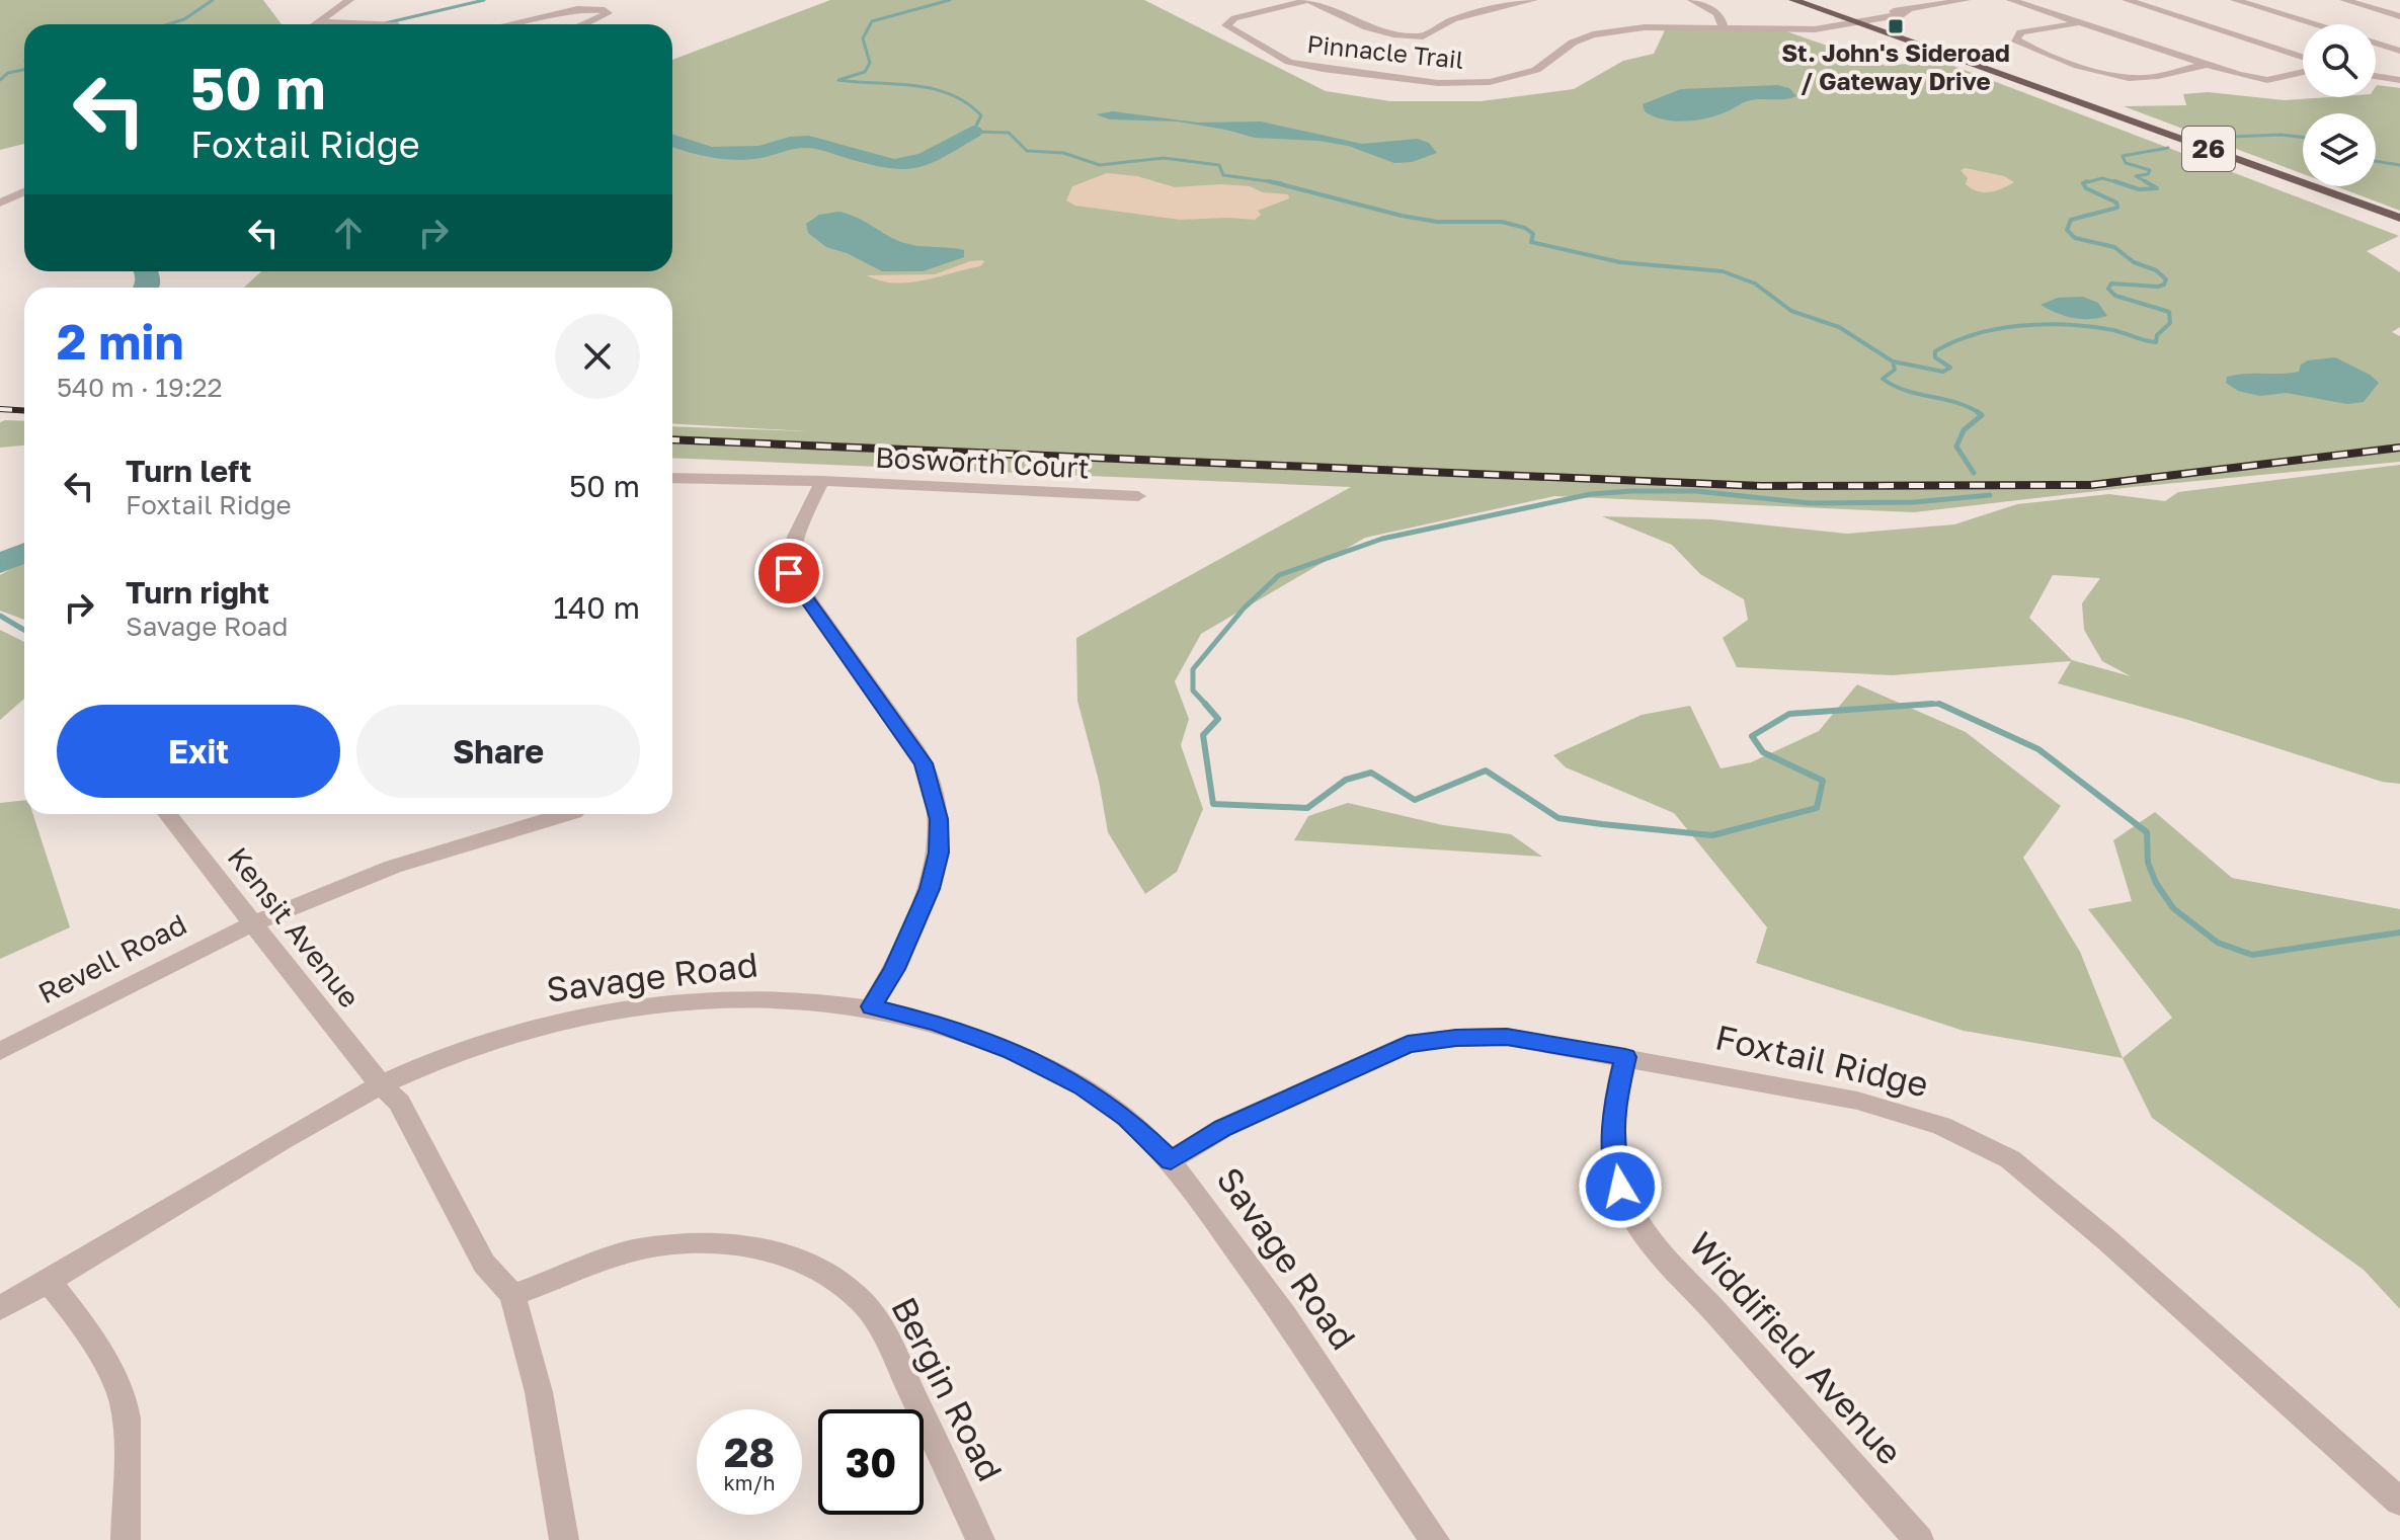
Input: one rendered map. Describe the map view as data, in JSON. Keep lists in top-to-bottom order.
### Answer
{
  "streets": {
    "main road": ["26"],
    "street": [
      "Pinnacle Trail",
      "Bosworth Court",
      "Kensit Avenue",
      "Revell Road",
      "Savage Road",
      "Foxtail Ridge",
      "Widdifield Avenue",
      "Bergin Road"
    ]
  },
  "crossings": [
    ["Pinnacle Trail", "26"],
    ["Kensit Avenue", "Revell Road"],
    ["Kensit Avenue", "Savage Road"],
    ["Kensit Avenue", "Bergin Road"],
    ["Savage Road", "Foxtail Ridge"],
    ["Foxtail Ridge", "Widdifield Avenue"]
  ],
  "places": {
    "transit": ["St. John's Sideroad / Gateway Drive"]
  },
  "page": {
    "turn": ["50 m", "Foxtail Ridge"],
    "heading": ["2 min", "540 m · 19:22"],
    "list": [
      {
        "name": "Turn left",
        "note": "Foxtail Ridge",
        "value": "50 m"
      },
      {
        "name": "Turn right",
        "note": "Savage Road",
        "value": "140 m"
      }
    ],
    "buttons": ["Exit", "Share"],
    "speed": "28 km/h",
    "limit": "30"
  }
}
